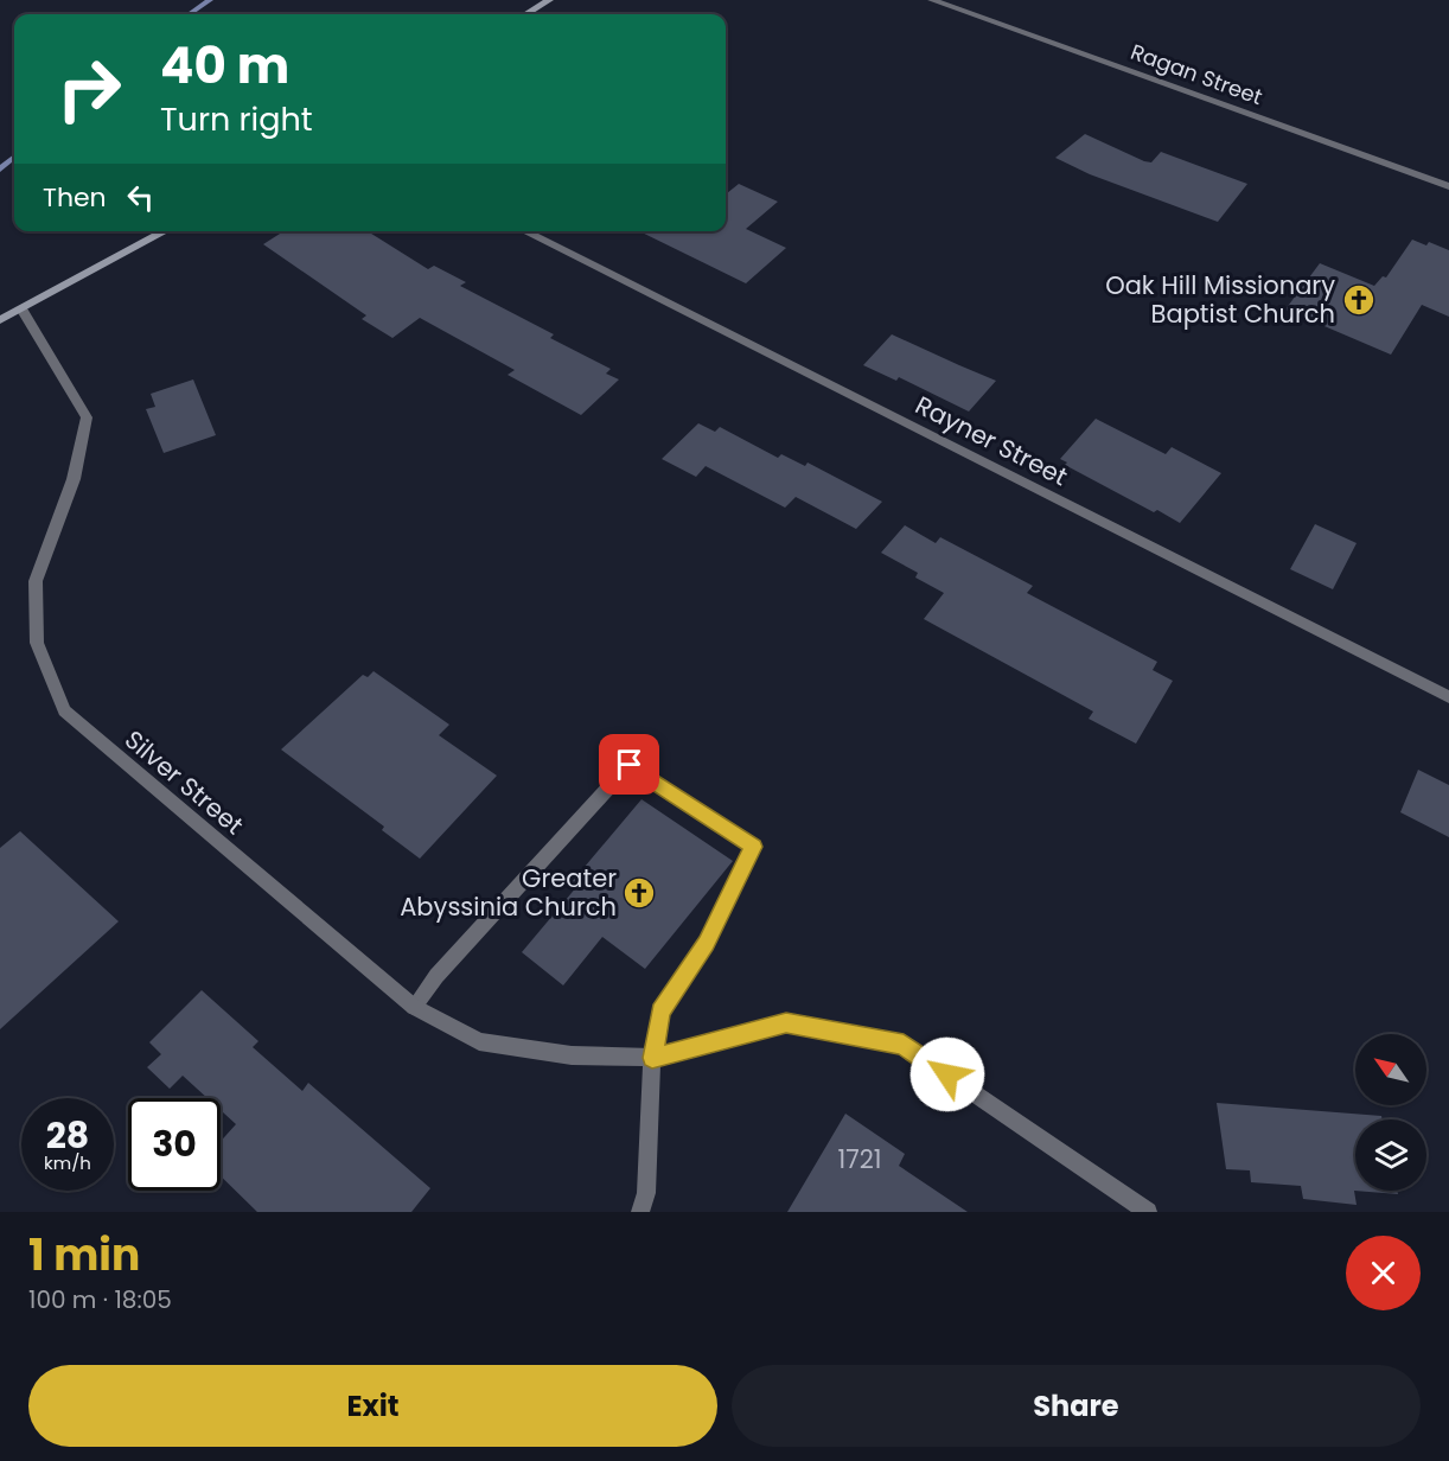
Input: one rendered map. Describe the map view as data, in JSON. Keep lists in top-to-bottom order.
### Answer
{
  "streets": {
    "street": ["Ragan Street", "Rayner Street", "Silver Street"]
  },
  "places": {
    "church": ["Oak Hill Missionary Baptist Church", "Greater Abyssinia Church"]
  },
  "house_numbers": ["1721"],
  "north": "top left",
  "page": {
    "turn": ["40 m", "Turn right"],
    "then": "Then",
    "speed": "28 km/h",
    "limit": "30",
    "heading": ["1 min", "100 m · 18:05"],
    "buttons": ["Exit", "Share"]
  }
}
